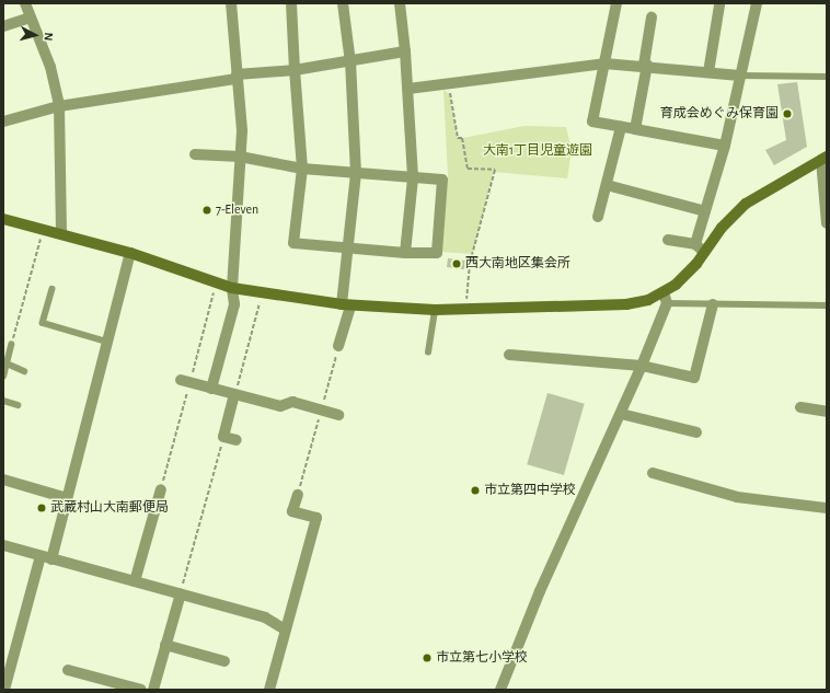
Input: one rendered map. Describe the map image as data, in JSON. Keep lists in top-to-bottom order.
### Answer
{
  "parks": ["大南1丁目児童遊園"],
  "places": [
    "育成会めぐみ保育園",
    "7-Eleven",
    "西大南地区集会所",
    "市立第四中学校",
    "武蔵村山大南郵便局",
    "市立第七小学校"
  ],
  "north": "right"
}
